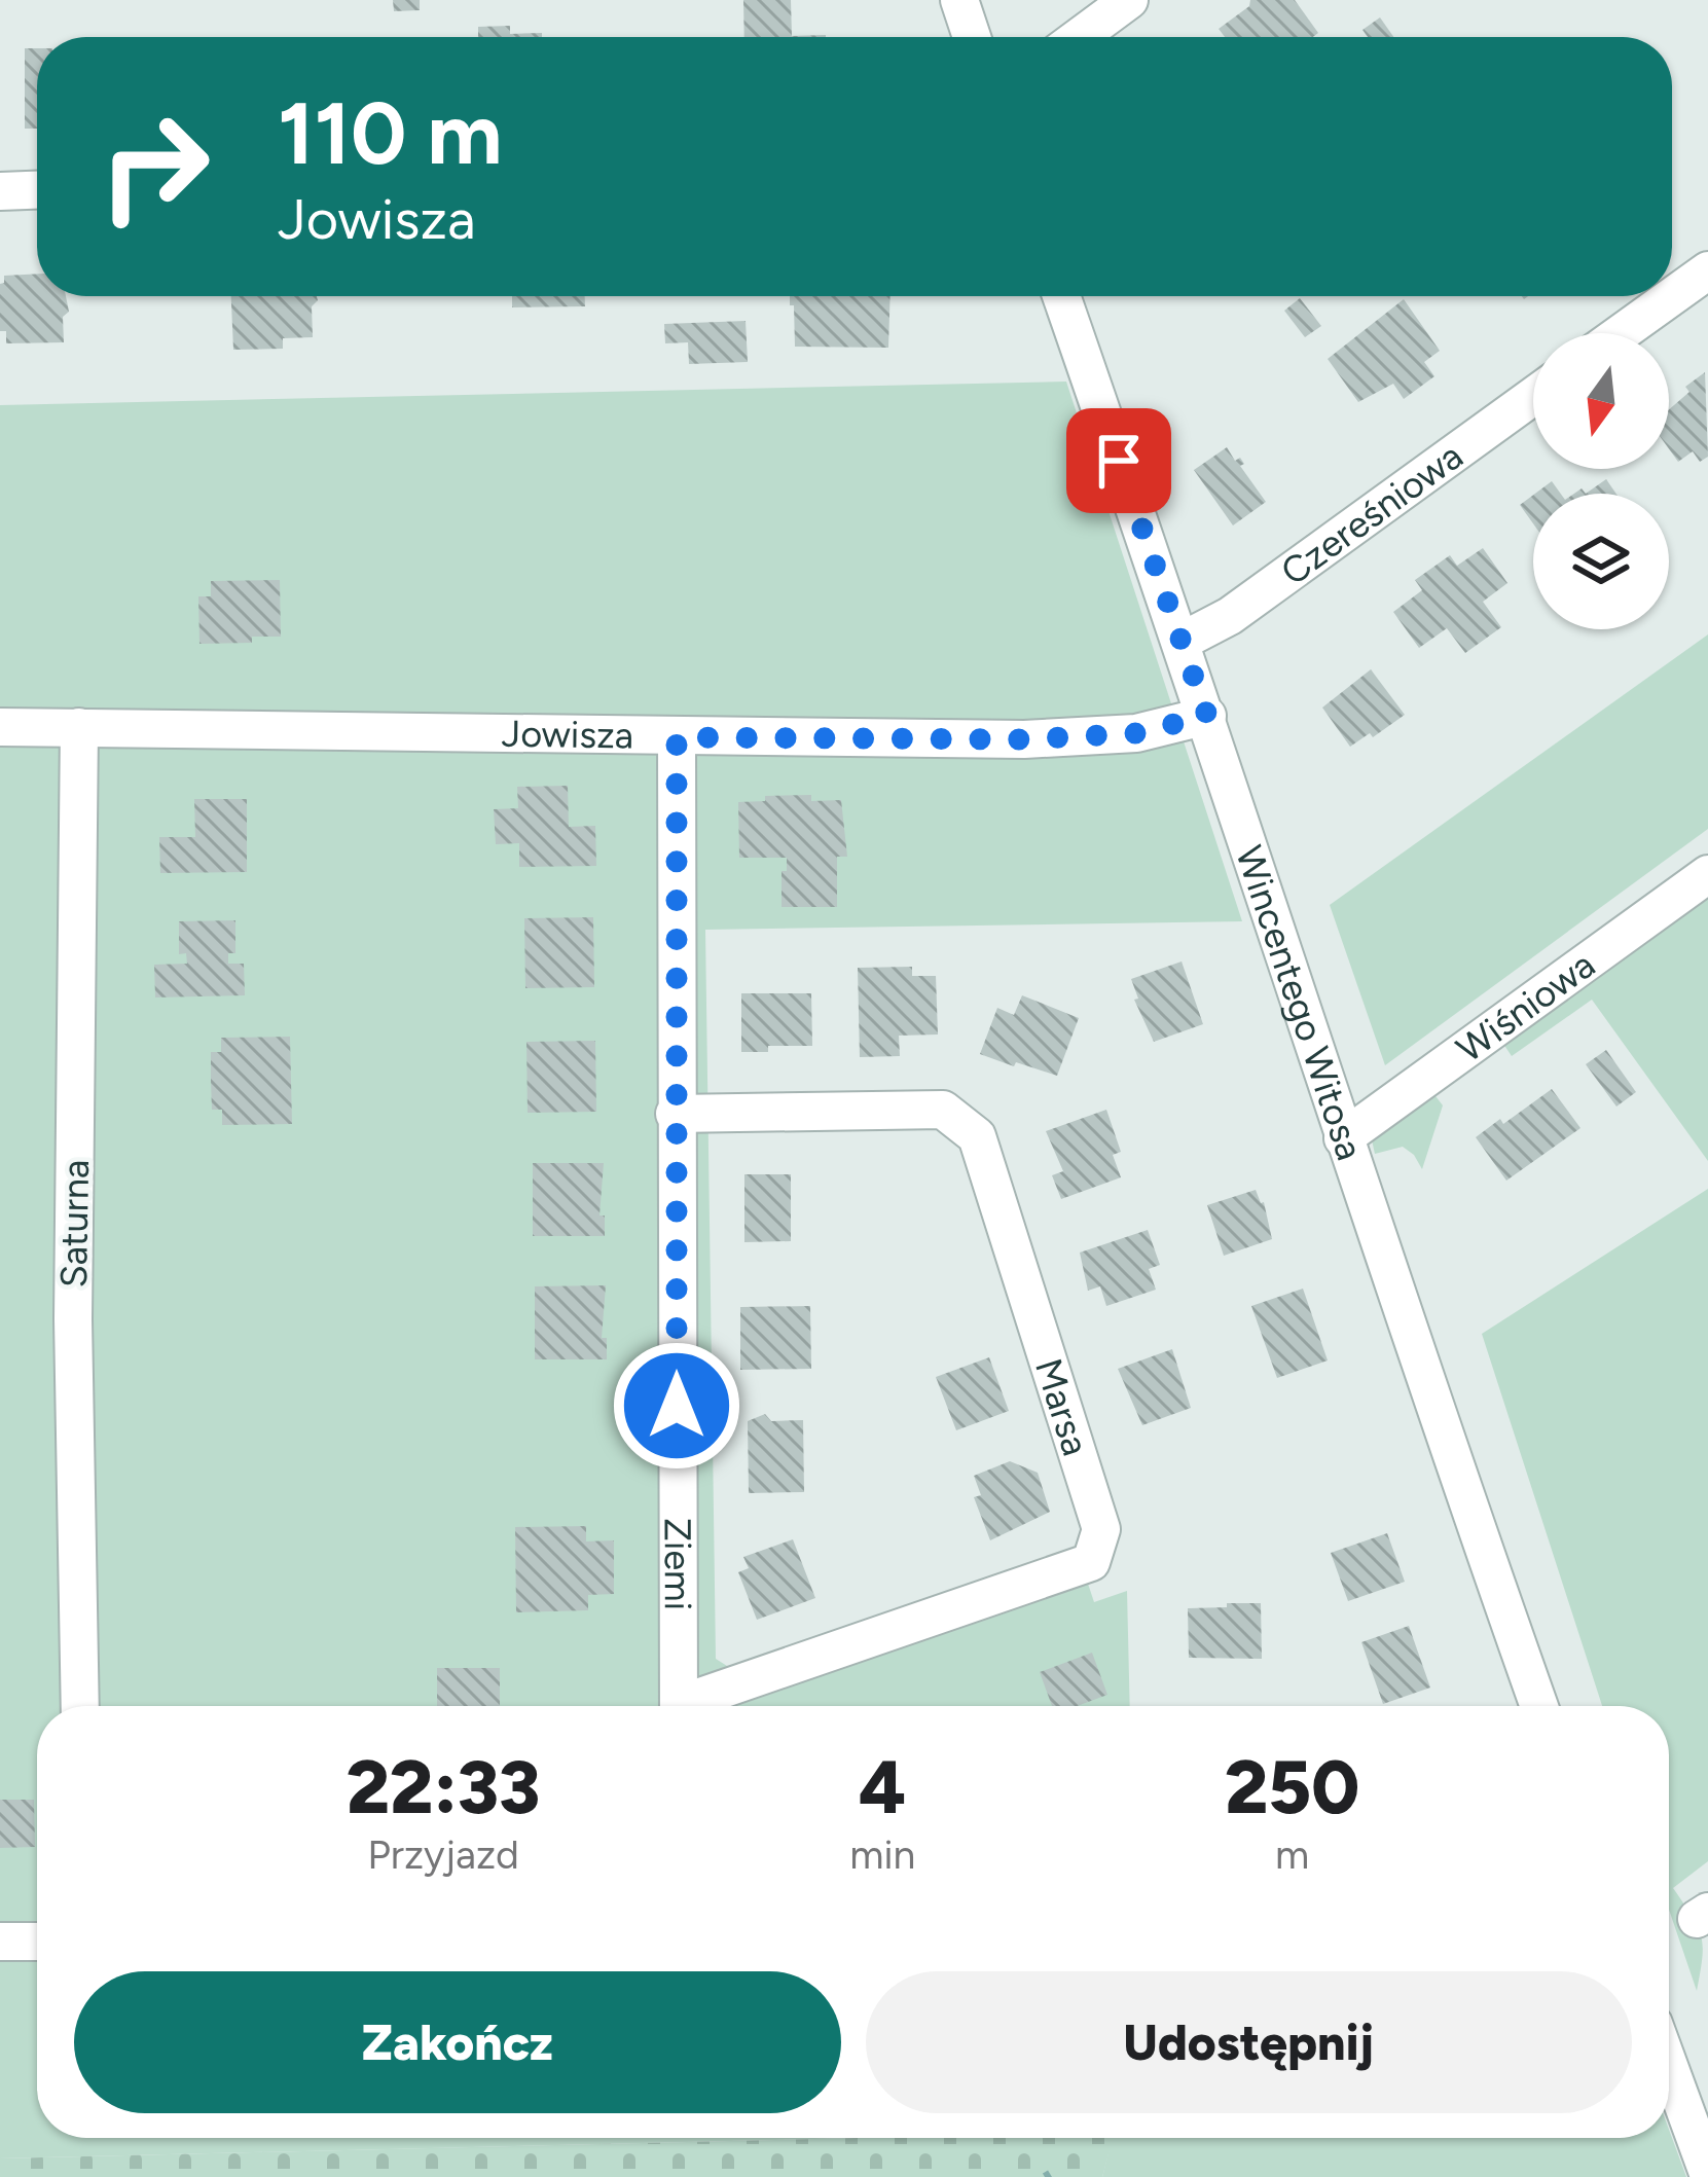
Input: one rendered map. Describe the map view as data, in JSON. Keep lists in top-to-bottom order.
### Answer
{
  "streets": {
    "street": [
      "Czereśniowa",
      "Jowisza",
      "Wincentego Witosa",
      "Wiśniowa",
      "Saturna",
      "Marsa",
      "Ziemi"
    ]
  },
  "crossings": [
    ["Czereśniowa", "Wincentego Witosa"],
    ["Jowisza", "Wincentego Witosa"],
    ["Jowisza", "Saturna"],
    ["Jowisza", "Ziemi"],
    ["Wincentego Witosa", "Wiśniowa"],
    ["Marsa", "Ziemi"]
  ],
  "north": "bottom",
  "page": {
    "turn": ["110 m", "Jowisza"],
    "eta": [
      "22:33",
      "Przyjazd",
      "4",
      "min",
      "250",
      "m"
    ],
    "buttons": ["Zakończ", "Udostępnij"]
  }
}
